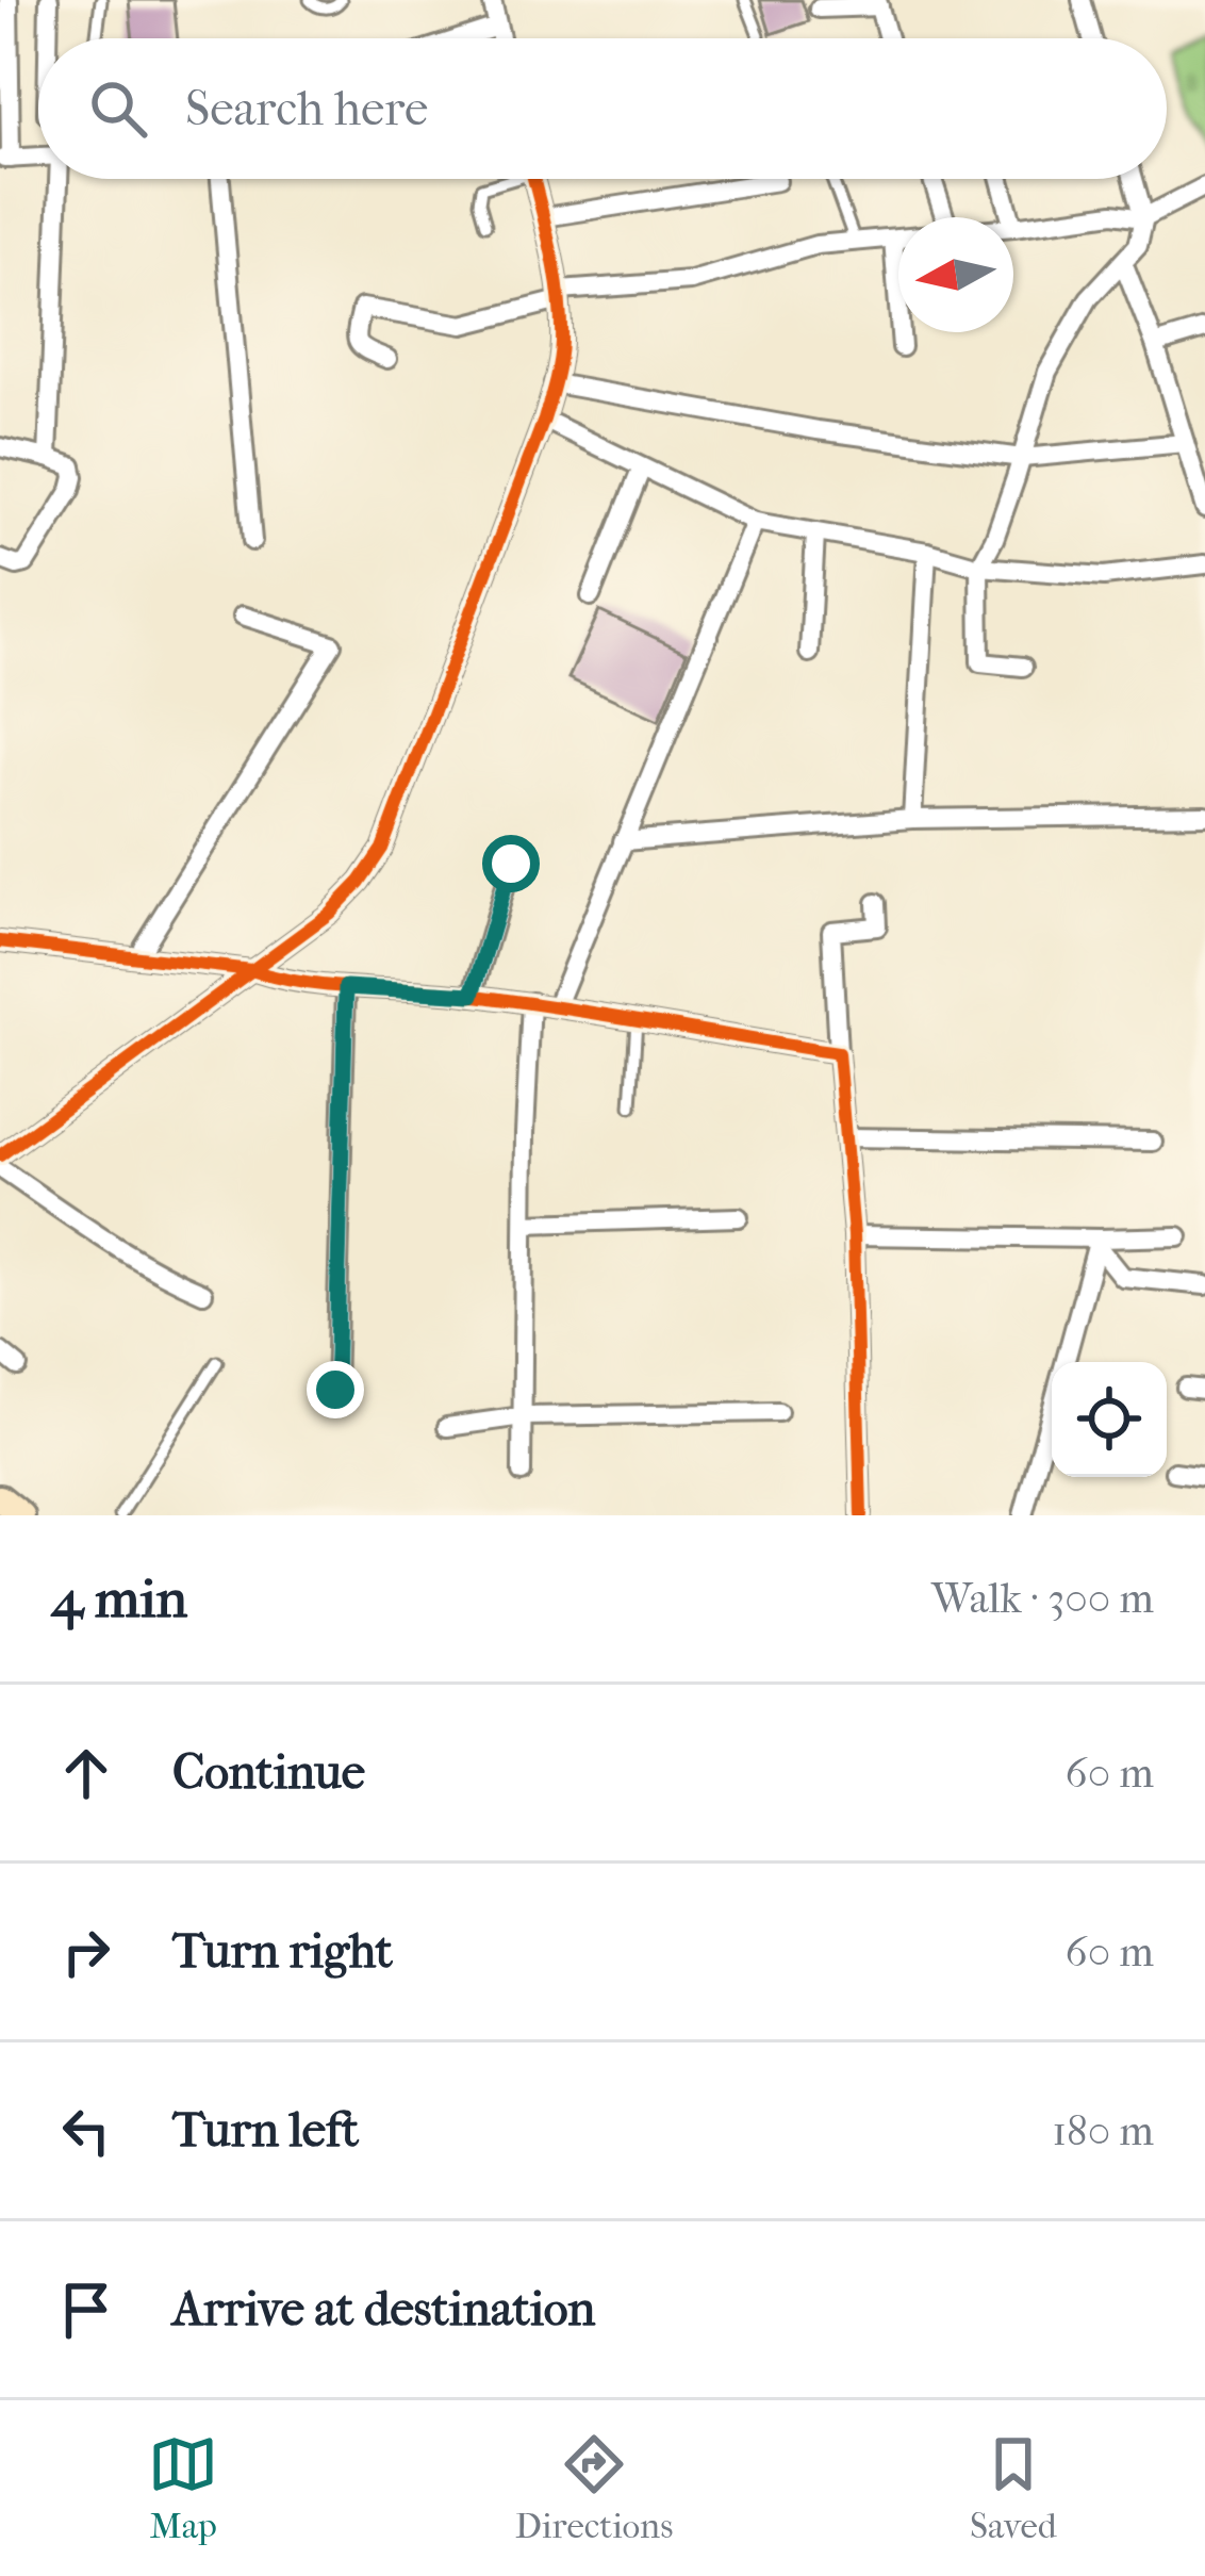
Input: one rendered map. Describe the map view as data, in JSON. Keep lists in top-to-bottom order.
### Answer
{
  "north": "left",
  "page": {
    "search": "Search here",
    "heading": ["4 min", "Walk · 300 m"],
    "list": [
      ["Continue", "60 m"],
      ["Turn right", "60 m"],
      ["Turn left", "180 m"],
      "Arrive at destination"
    ],
    "nav": ["Map", "Directions", "Saved"]
  }
}
